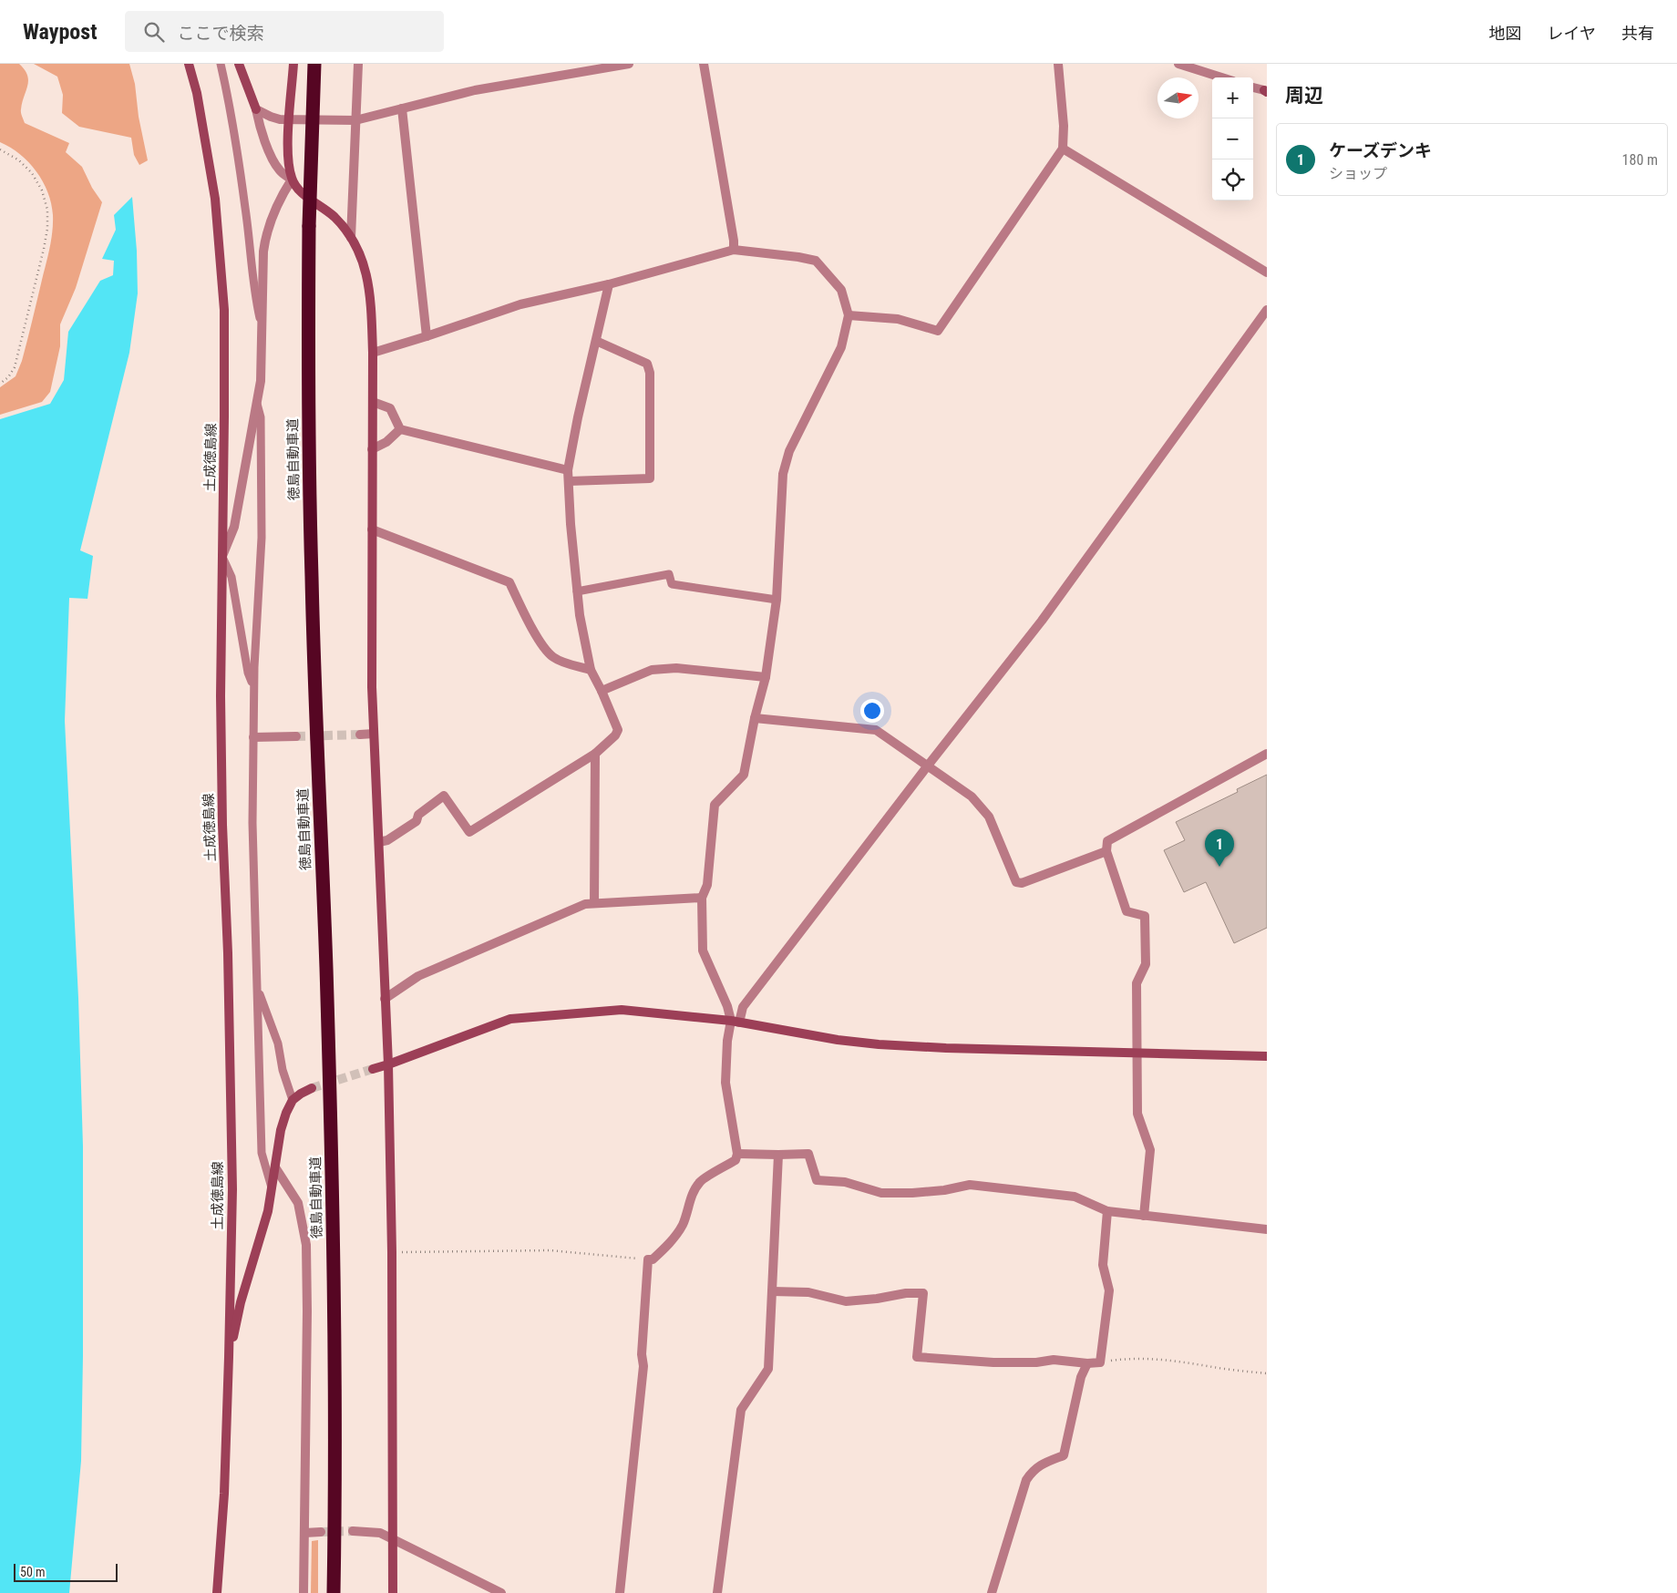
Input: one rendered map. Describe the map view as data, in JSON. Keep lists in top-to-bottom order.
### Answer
{
  "streets": {
    "highway": ["徳島自動車道"],
    "street": ["土成徳島線"]
  },
  "scale_bar": "50 m",
  "north": "right",
  "page": {
    "header": "Waypost",
    "search": "ここで検索",
    "nav": ["地図", "レイヤ", "共有"],
    "heading": "周辺",
    "map_buttons": ["+", "−"],
    "list": [
      {
        "mark": "1",
        "name": "ケーズデンキ",
        "note": "ショップ",
        "value": "180 m"
      }
    ],
    "pins": "1",
    "scale": "50 m"
  }
}
